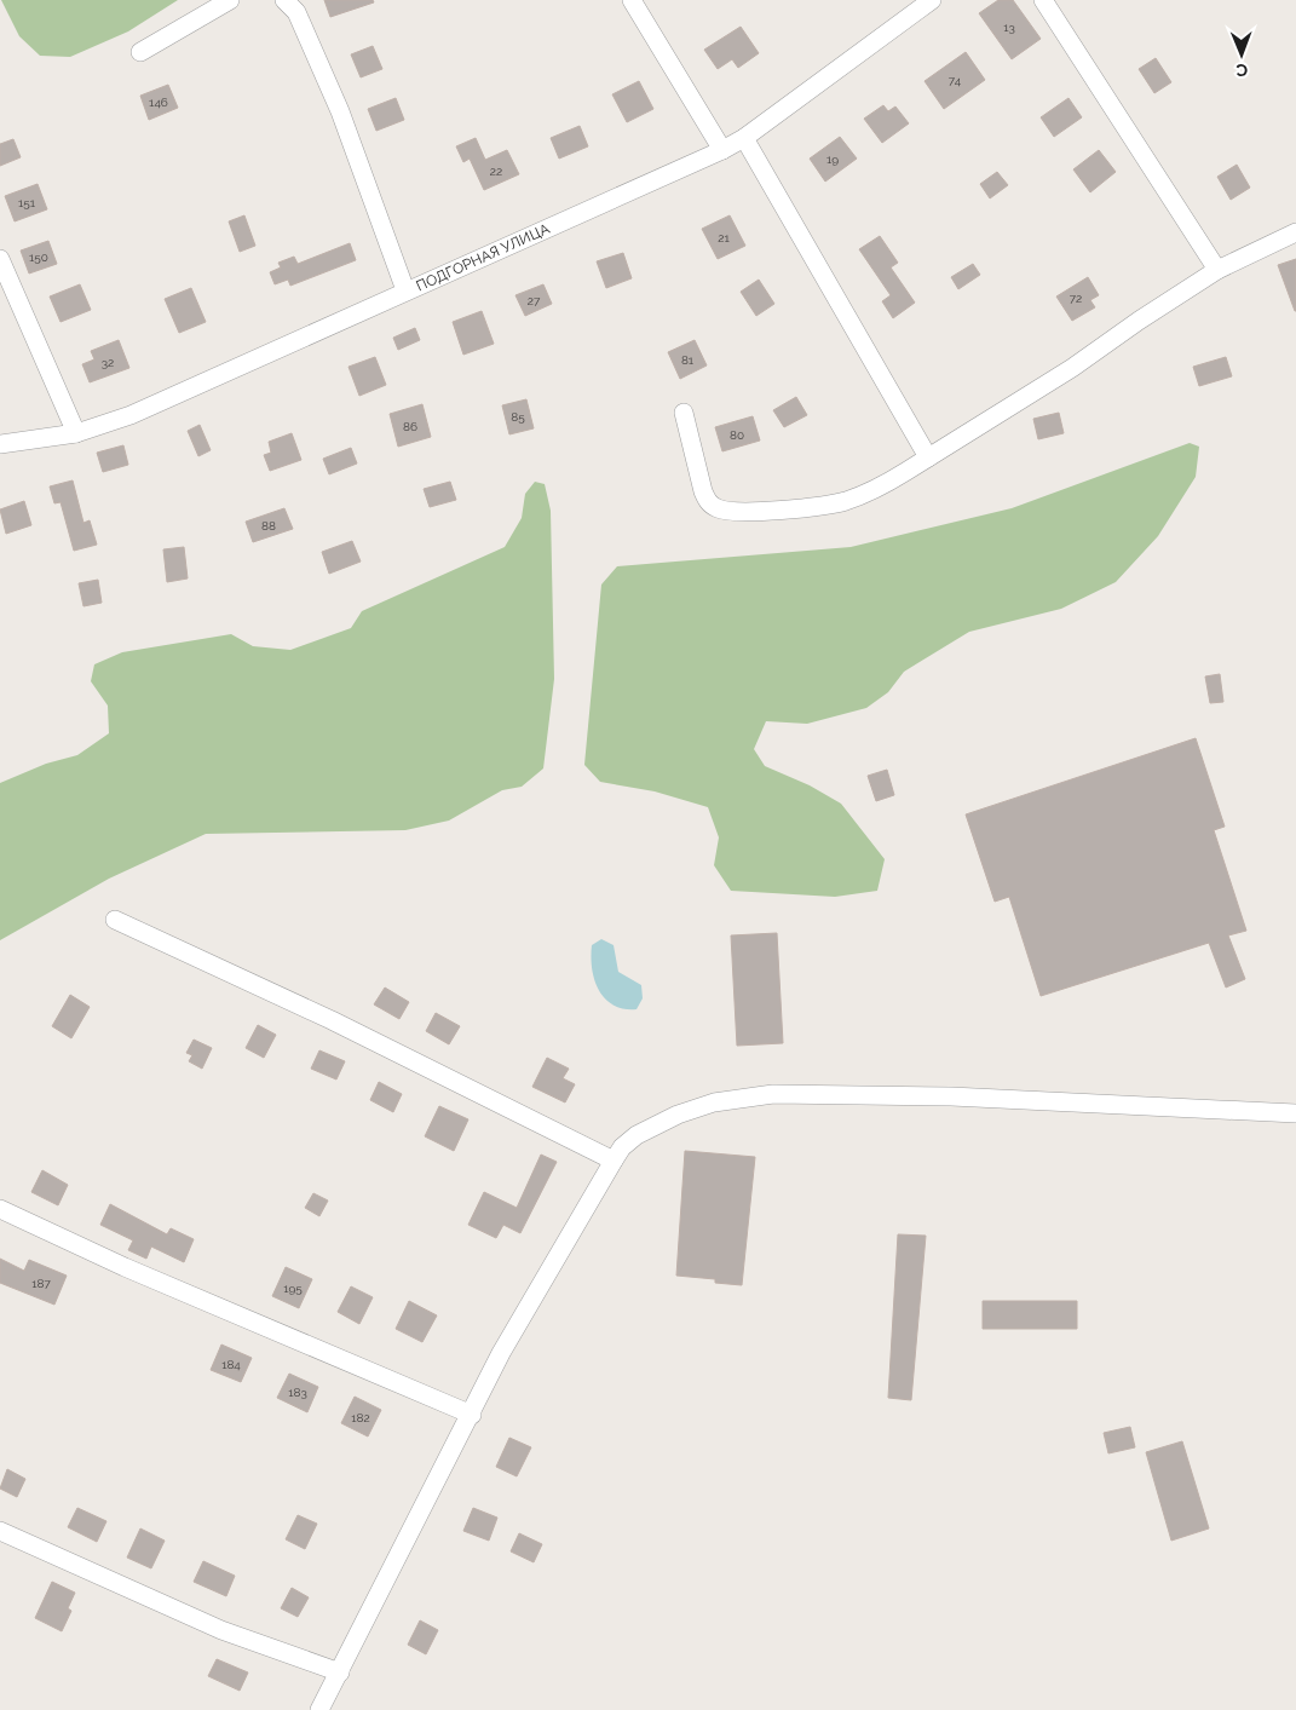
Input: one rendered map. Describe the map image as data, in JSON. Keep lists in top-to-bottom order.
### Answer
{
  "streets": {
    "street": ["ПОДГОРНАЯ УЛИЦА"]
  },
  "house_numbers": [
    "13",
    "74",
    "146",
    "19",
    "22",
    "151",
    "21",
    "150",
    "72",
    "27",
    "81",
    "32",
    "85",
    "86",
    "80",
    "88",
    "187",
    "195",
    "184",
    "183",
    "182"
  ],
  "north": "bottom"
}
